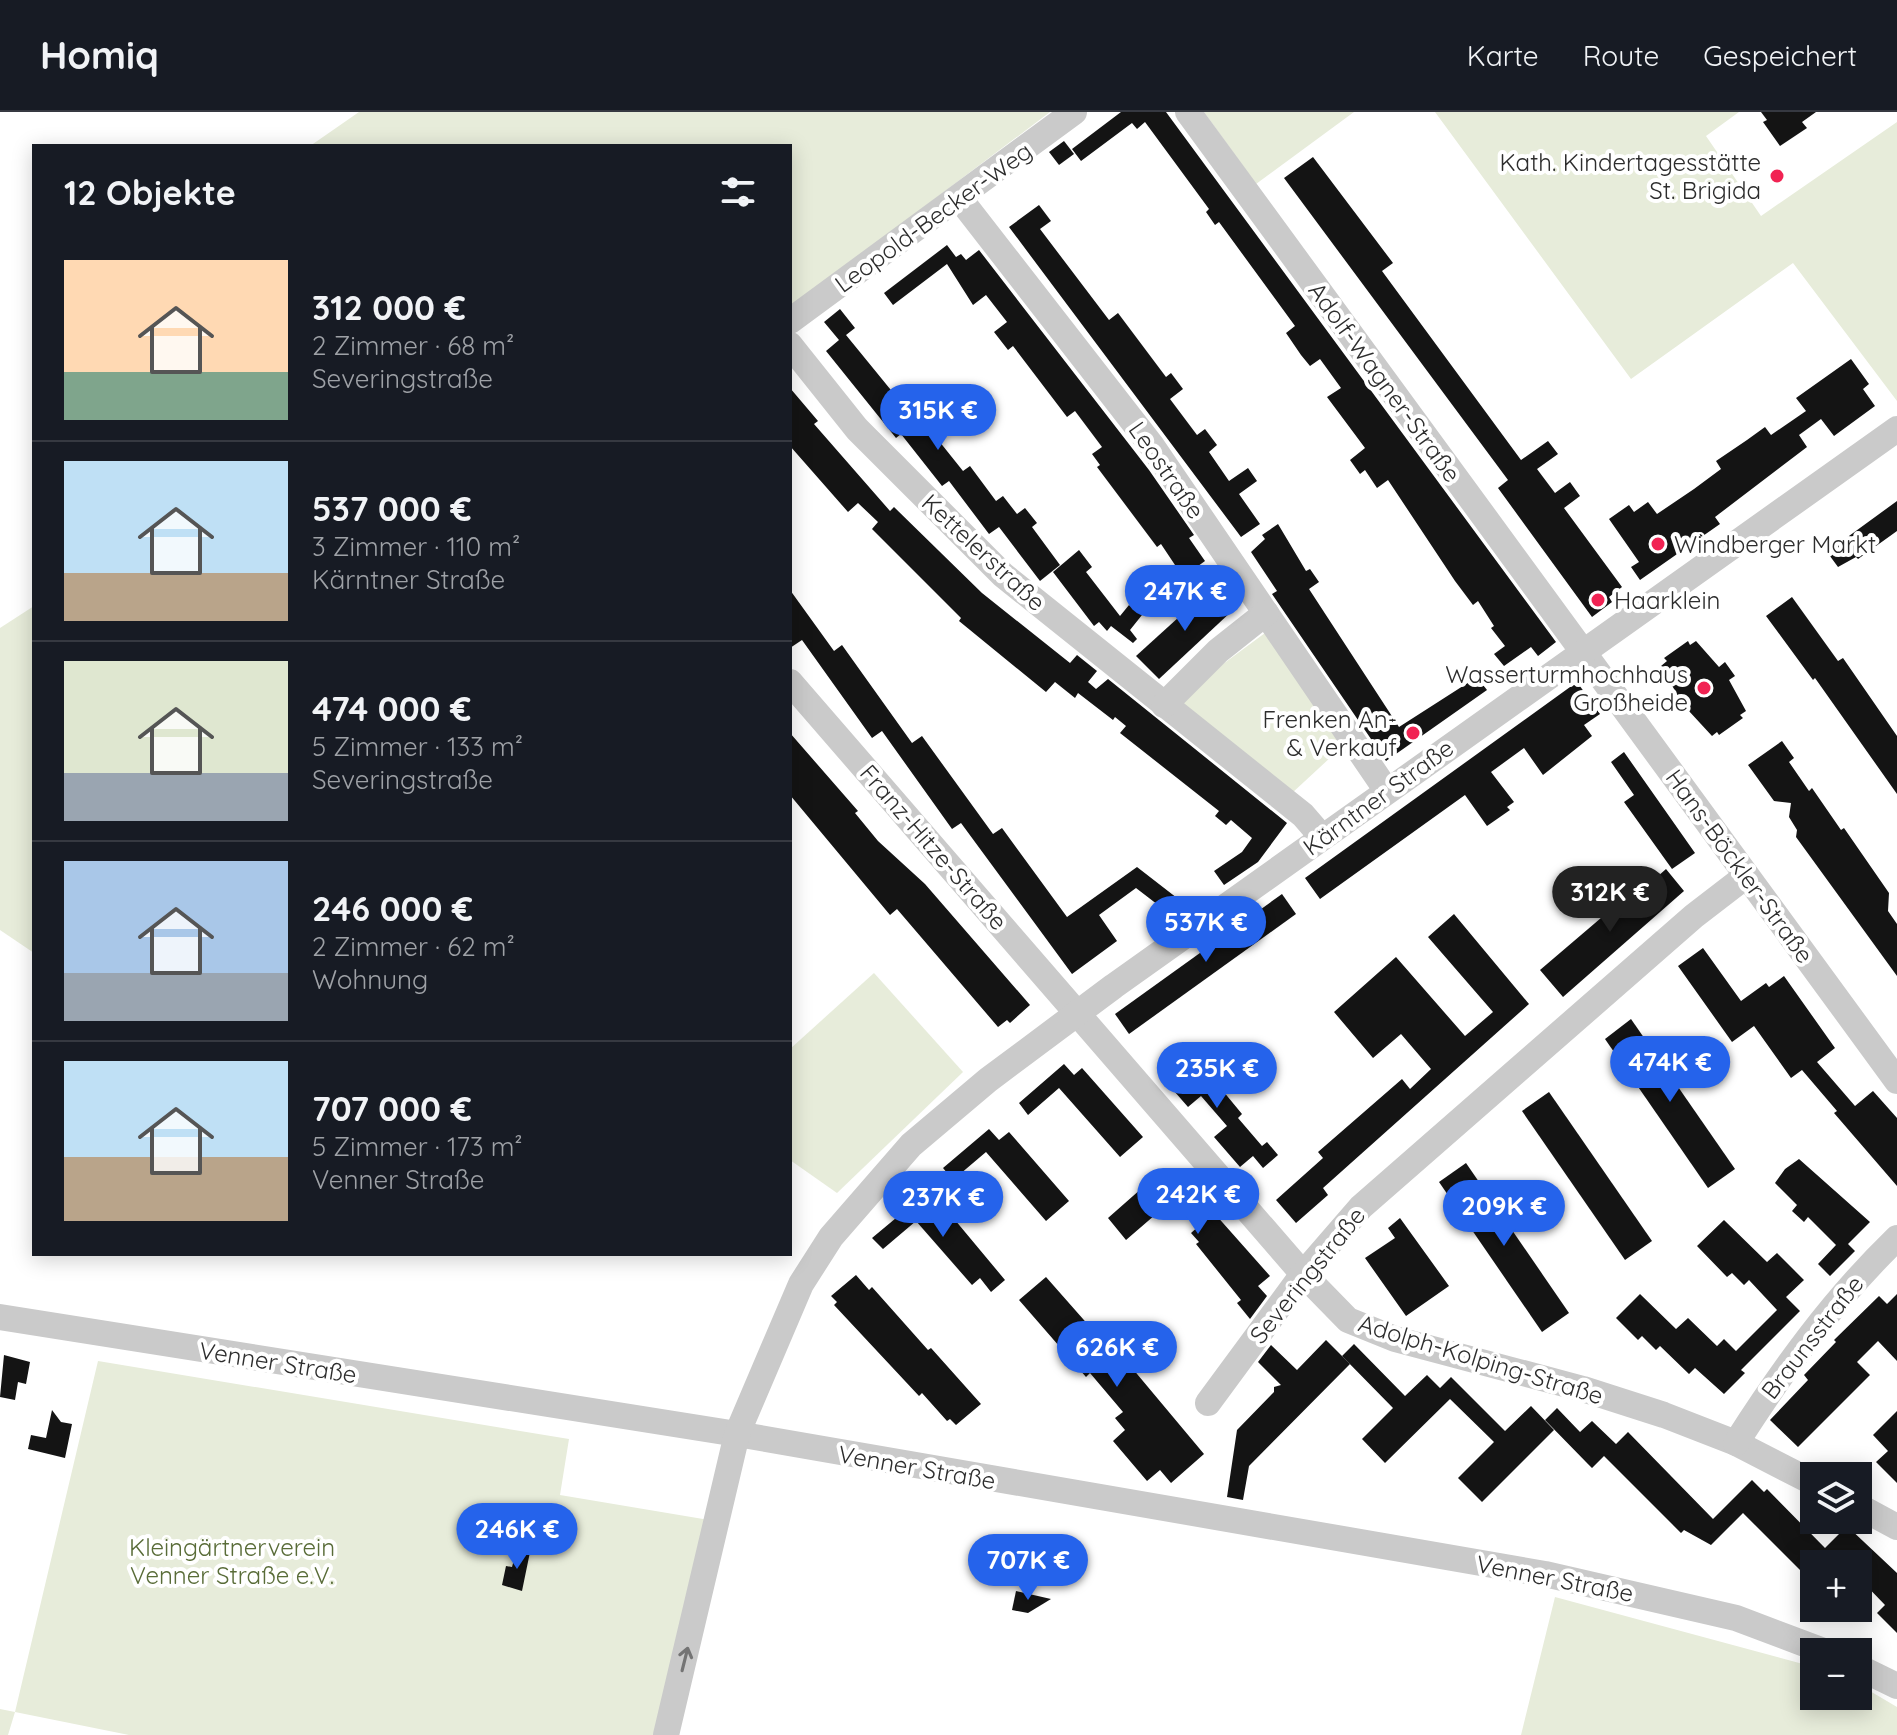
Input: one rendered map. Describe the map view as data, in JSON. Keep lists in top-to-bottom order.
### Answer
{
  "streets": {
    "street": [
      "Leopold-Becker-Weg",
      "Adolf-Wagner-Straße",
      "Leostraße",
      "Kettelerstraße",
      "Kärntner Straße",
      "Franz-Hitze-Straße",
      "Hans-Böckler-Straße",
      "Severingstraße",
      "Braunsstraße",
      "Adolph-Kolping-Straße",
      "Venner Straße"
    ]
  },
  "crossings": [
    ["Leopold-Becker-Weg", "Leostraße"],
    ["Adolf-Wagner-Straße", "Kärntner Straße"],
    ["Adolf-Wagner-Straße", "Hans-Böckler-Straße"],
    ["Leostraße", "Kärntner Straße"],
    ["Kettelerstraße", "Kärntner Straße"],
    ["Kärntner Straße", "Franz-Hitze-Straße"],
    ["Kärntner Straße", "Hans-Böckler-Straße"],
    ["Kärntner Straße", "Adolph-Kolping-Straße"],
    ["Kärntner Straße", "Venner Straße"],
    ["Franz-Hitze-Straße", "Adolph-Kolping-Straße"],
    ["Hans-Böckler-Straße", "Severingstraße"],
    ["Severingstraße", "Adolph-Kolping-Straße"],
    ["Braunsstraße", "Adolph-Kolping-Straße"]
  ],
  "parks": ["Kleingärtnerverein Venner Straße e.V."],
  "places": [
    "Kath. Kindertagesstätte St. Brigida",
    "Windberger Markt",
    "Haarklein",
    "Wasserturmhochhaus Großheide",
    "Frenken An- & Verkauf"
  ],
  "page": {
    "header": "Homiq",
    "nav": ["Karte", "Route", "Gespeichert"],
    "heading": "12 Objekte",
    "list": [
      {
        "name": "312 000 €",
        "note": "2 Zimmer · 68 m² · Severingstraße"
      },
      {
        "name": "537 000 €",
        "note": "3 Zimmer · 110 m² · Kärntner Straße"
      },
      {
        "name": "474 000 €",
        "note": "5 Zimmer · 133 m² · Severingstraße"
      },
      {
        "name": "246 000 €",
        "note": "2 Zimmer · 62 m² · Wohnung"
      },
      {
        "name": "707 000 €",
        "note": "5 Zimmer · 173 m² · Venner Straße"
      }
    ],
    "price": [
      "315K €",
      "247K €",
      "312K €",
      "537K €",
      "474K €",
      "235K €",
      "242K €",
      "237K €",
      "209K €",
      "626K €",
      "246K €",
      "707K €"
    ],
    "map_buttons": ["+", "−"]
  }
}
